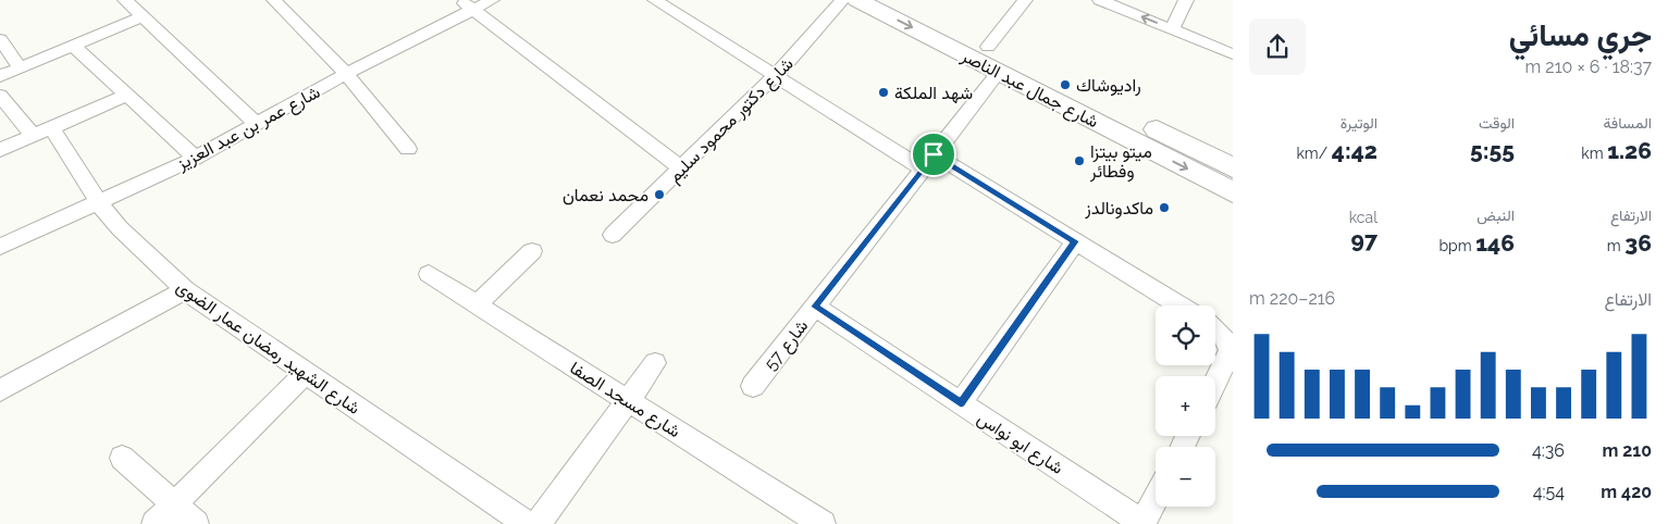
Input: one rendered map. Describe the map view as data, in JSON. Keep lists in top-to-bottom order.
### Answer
{
  "streets": {
    "main road": ["شارع جمال عبد الناصر"],
    "street": [
      "شارع دكتور محمود سليم",
      "شارع عمر بن عبد العزيز",
      "شارع 57",
      "شارع الشهيد رمضان عمار الضوى",
      "شارع مسجد الصفا",
      "شارع ابو نواس"
    ]
  },
  "crossings": [
    ["شارع جمال عبد الناصر", "شارع 57"],
    ["شارع عمر بن عبد العزيز", "شارع الشهيد رمضان عمار الضوى"],
    ["شارع 57", "شارع ابو نواس"]
  ],
  "places": [
    "راديوشاك",
    "شهد الملكة",
    "ميتو بيتزا وفطائر",
    "محمد نعمان",
    "ماكدونالدز"
  ],
  "page": {
    "heading": ["جري مسائي", "18:37 · 6 × 210 m"],
    "stats": [
      ["المسافة", "1.26 km"],
      ["الوقت", "5:55"],
      ["الوتيرة", "4:42 /km"],
      ["الارتفاع", "36 m"],
      ["النبض", "146 bpm"],
      ["kcal", "97"]
    ],
    "chart": ["الارتفاع", "216–220 m"],
    "map_buttons": ["+", "−"],
    "list": [
      {
        "name": "210 m",
        "note": "4:36"
      },
      {
        "name": "420 m",
        "note": "4:54"
      }
    ]
  }
}
